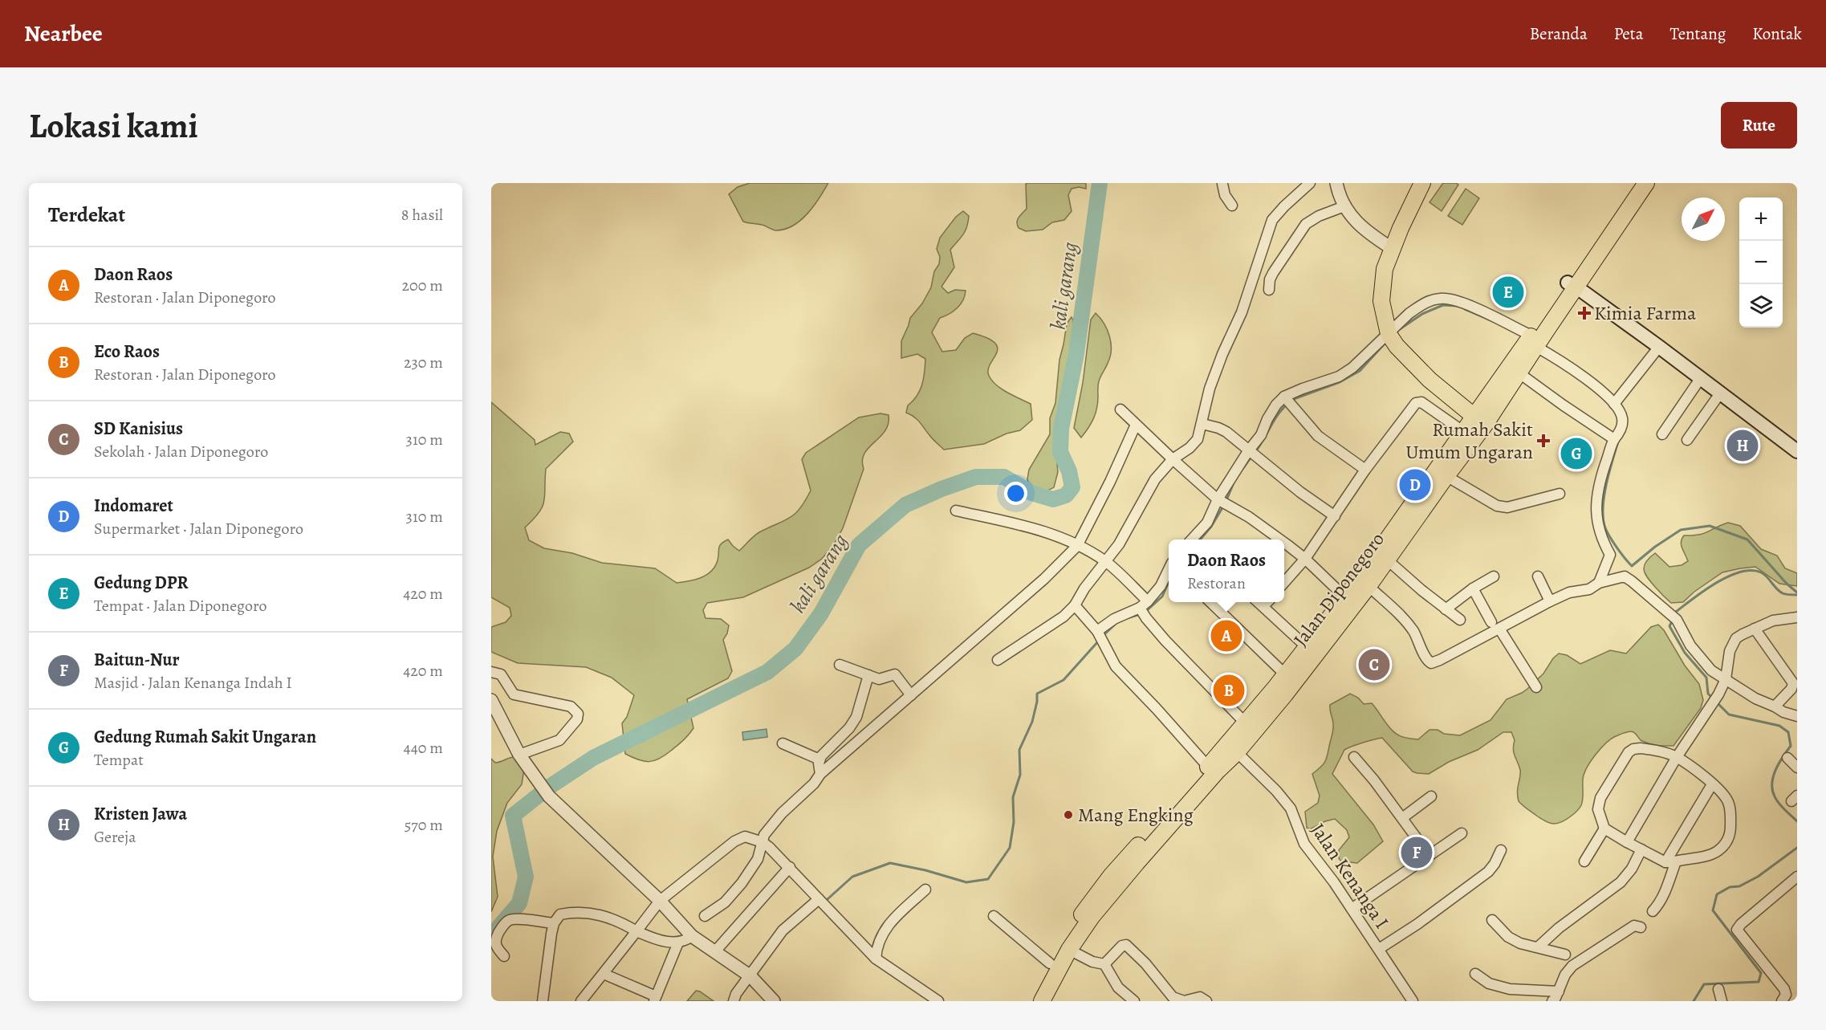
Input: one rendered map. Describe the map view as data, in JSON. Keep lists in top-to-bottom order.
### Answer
{
  "streets": {
    "main road": ["Jalan Diponegoro"],
    "street": ["Jalan Kenanga I"]
  },
  "crossings": [
    ["Jalan Diponegoro", "Jalan Kenanga I"]
  ],
  "water": ["kali garang"],
  "places": {
    "health": ["Kimia Farma", "Rumah Sakit Umum Ungaran"],
    "other": ["Mang Engking"]
  },
  "north": "top right",
  "page": {
    "header": "Nearbee",
    "nav": [
      "Beranda",
      "Peta",
      "Tentang",
      "Kontak"
    ],
    "buttons": "Rute",
    "title": "Lokasi kami",
    "heading": ["Terdekat", "8 hasil"],
    "map_buttons": ["+", "−"],
    "list": [
      {
        "mark": "A",
        "name": "Daon Raos",
        "note": "Restoran · Jalan Diponegoro",
        "value": "200 m"
      },
      {
        "mark": "B",
        "name": "Eco Raos",
        "note": "Restoran · Jalan Diponegoro",
        "value": "230 m"
      },
      {
        "mark": "C",
        "name": "SD Kanisius",
        "note": "Sekolah · Jalan Diponegoro",
        "value": "310 m"
      },
      {
        "mark": "D",
        "name": "Indomaret",
        "note": "Supermarket · Jalan Diponegoro",
        "value": "310 m"
      },
      {
        "mark": "E",
        "name": "Gedung DPR",
        "note": "Tempat · Jalan Diponegoro",
        "value": "420 m"
      },
      {
        "mark": "F",
        "name": "Baitun-Nur",
        "note": "Masjid · Jalan Kenanga Indah I",
        "value": "420 m"
      },
      {
        "mark": "G",
        "name": "Gedung Rumah Sakit Ungaran",
        "note": "Tempat",
        "value": "440 m"
      },
      {
        "mark": "H",
        "name": "Kristen Jawa",
        "note": "Gereja",
        "value": "570 m"
      }
    ],
    "pins": [
      "E",
      "H",
      "G",
      "D",
      "A",
      "C",
      "B",
      "F"
    ],
    "popup": ["Daon Raos", "Restoran"]
  }
}
